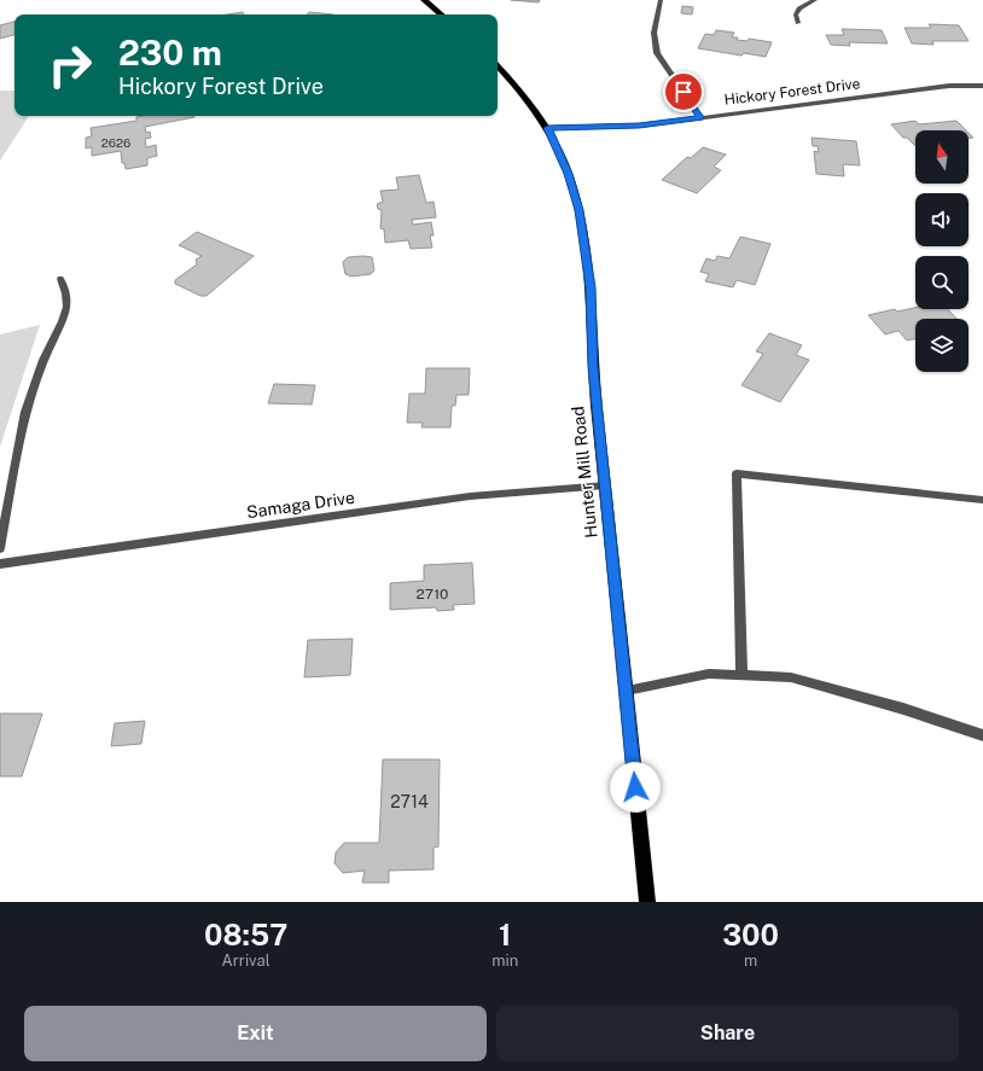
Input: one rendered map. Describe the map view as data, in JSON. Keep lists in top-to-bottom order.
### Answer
{
  "streets": {
    "main road": ["Hunter Mill Road"],
    "street": ["Hickory Forest Drive", "Samaga Drive"]
  },
  "crossings": [
    ["Hickory Forest Drive", "Hunter Mill Road"],
    ["Hunter Mill Road", "Samaga Drive"]
  ],
  "house_numbers": ["2626", "2710", "2714"],
  "north": "top",
  "page": {
    "turn": ["230 m", "Hickory Forest Drive"],
    "eta": [
      "08:57",
      "Arrival",
      "1",
      "min",
      "300",
      "m"
    ],
    "buttons": ["Exit", "Share"]
  }
}
